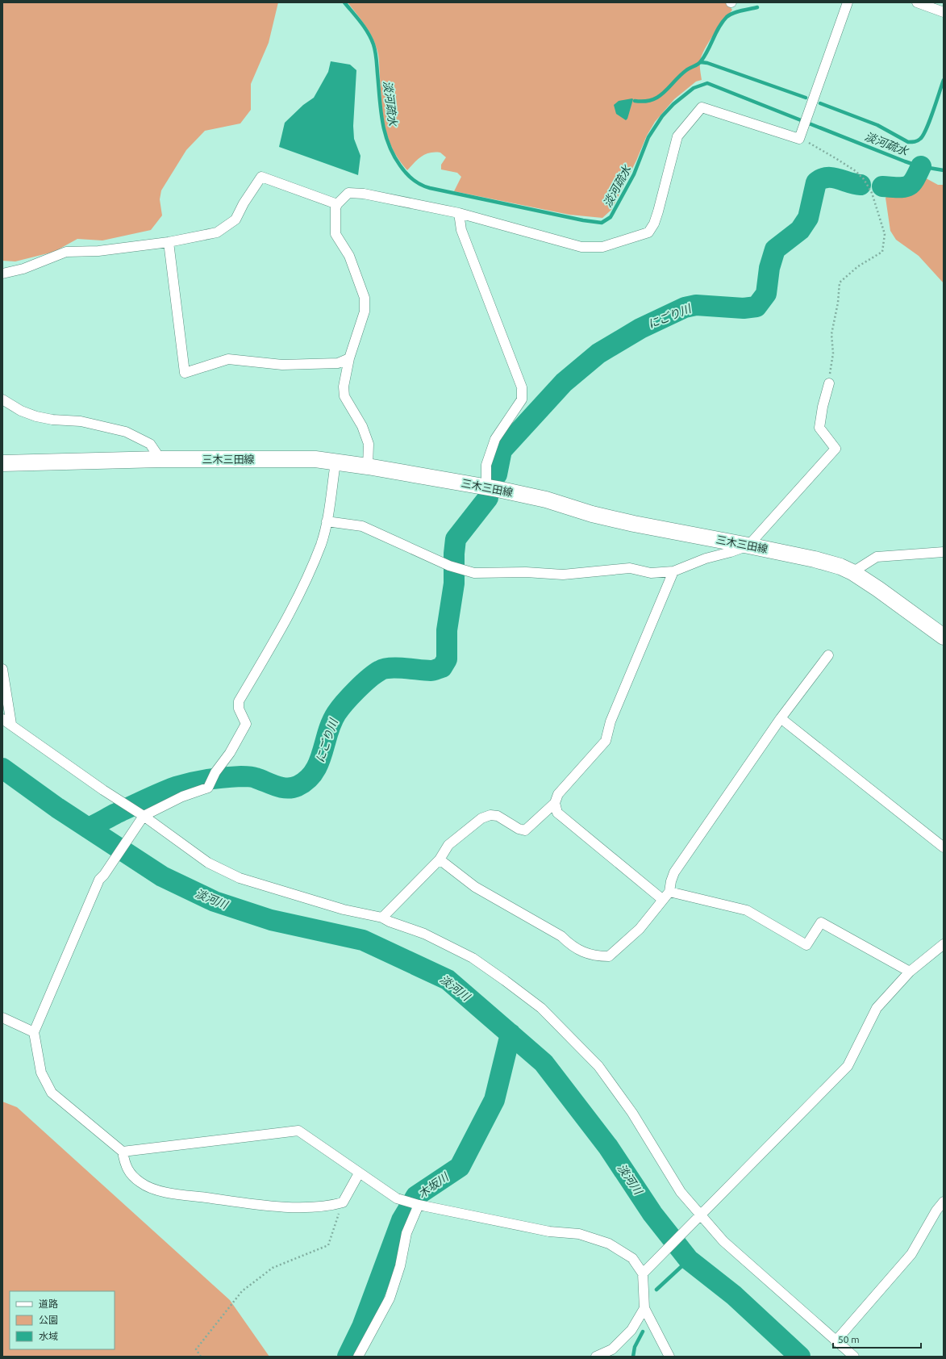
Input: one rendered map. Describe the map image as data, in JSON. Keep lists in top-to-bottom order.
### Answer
{
  "streets": {
    "main road": ["三木三田線"]
  },
  "water": [
    "淡河疏水",
    "にごり川",
    "淡河川",
    "木坂川"
  ],
  "legend": ["道路", "公園", "水域"],
  "scale_bar": "50 m"
}
